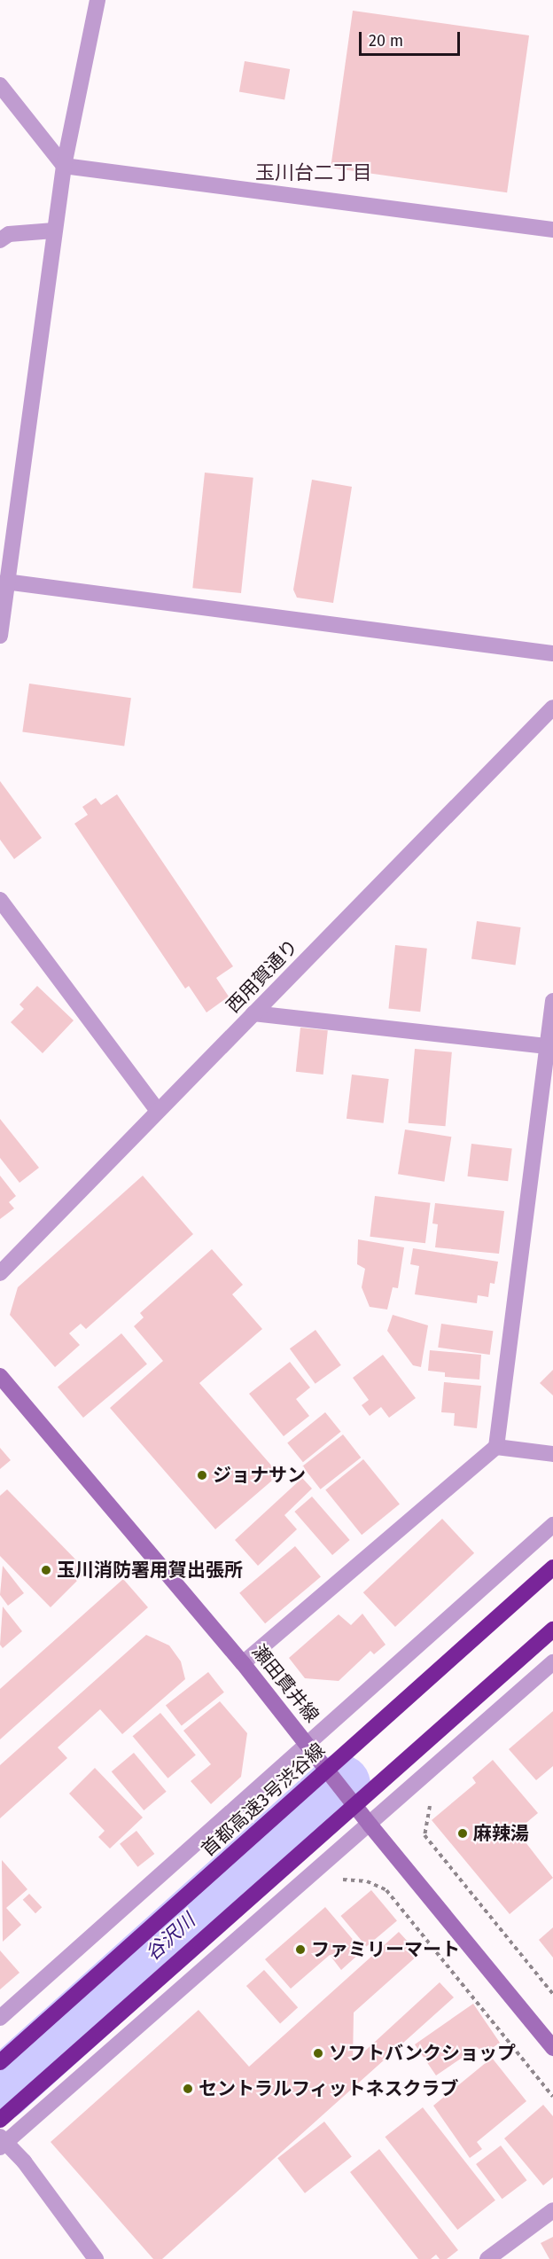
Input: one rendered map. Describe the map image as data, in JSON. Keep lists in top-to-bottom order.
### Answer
{
  "streets": {
    "highway": ["首都高速3号渋谷線"],
    "main road": ["瀬田貫井線"],
    "street": ["西用賀通り"]
  },
  "districts": ["玉川台二丁目"],
  "water": ["谷沢川"],
  "places": [
    "ジョナサン",
    "玉川消防署用賀出張所",
    "麻辣湯",
    "ファミリーマート",
    "ソフトバンクショップ",
    "セントラルフィットネスクラブ"
  ],
  "scale_bar": "20 m"
}
